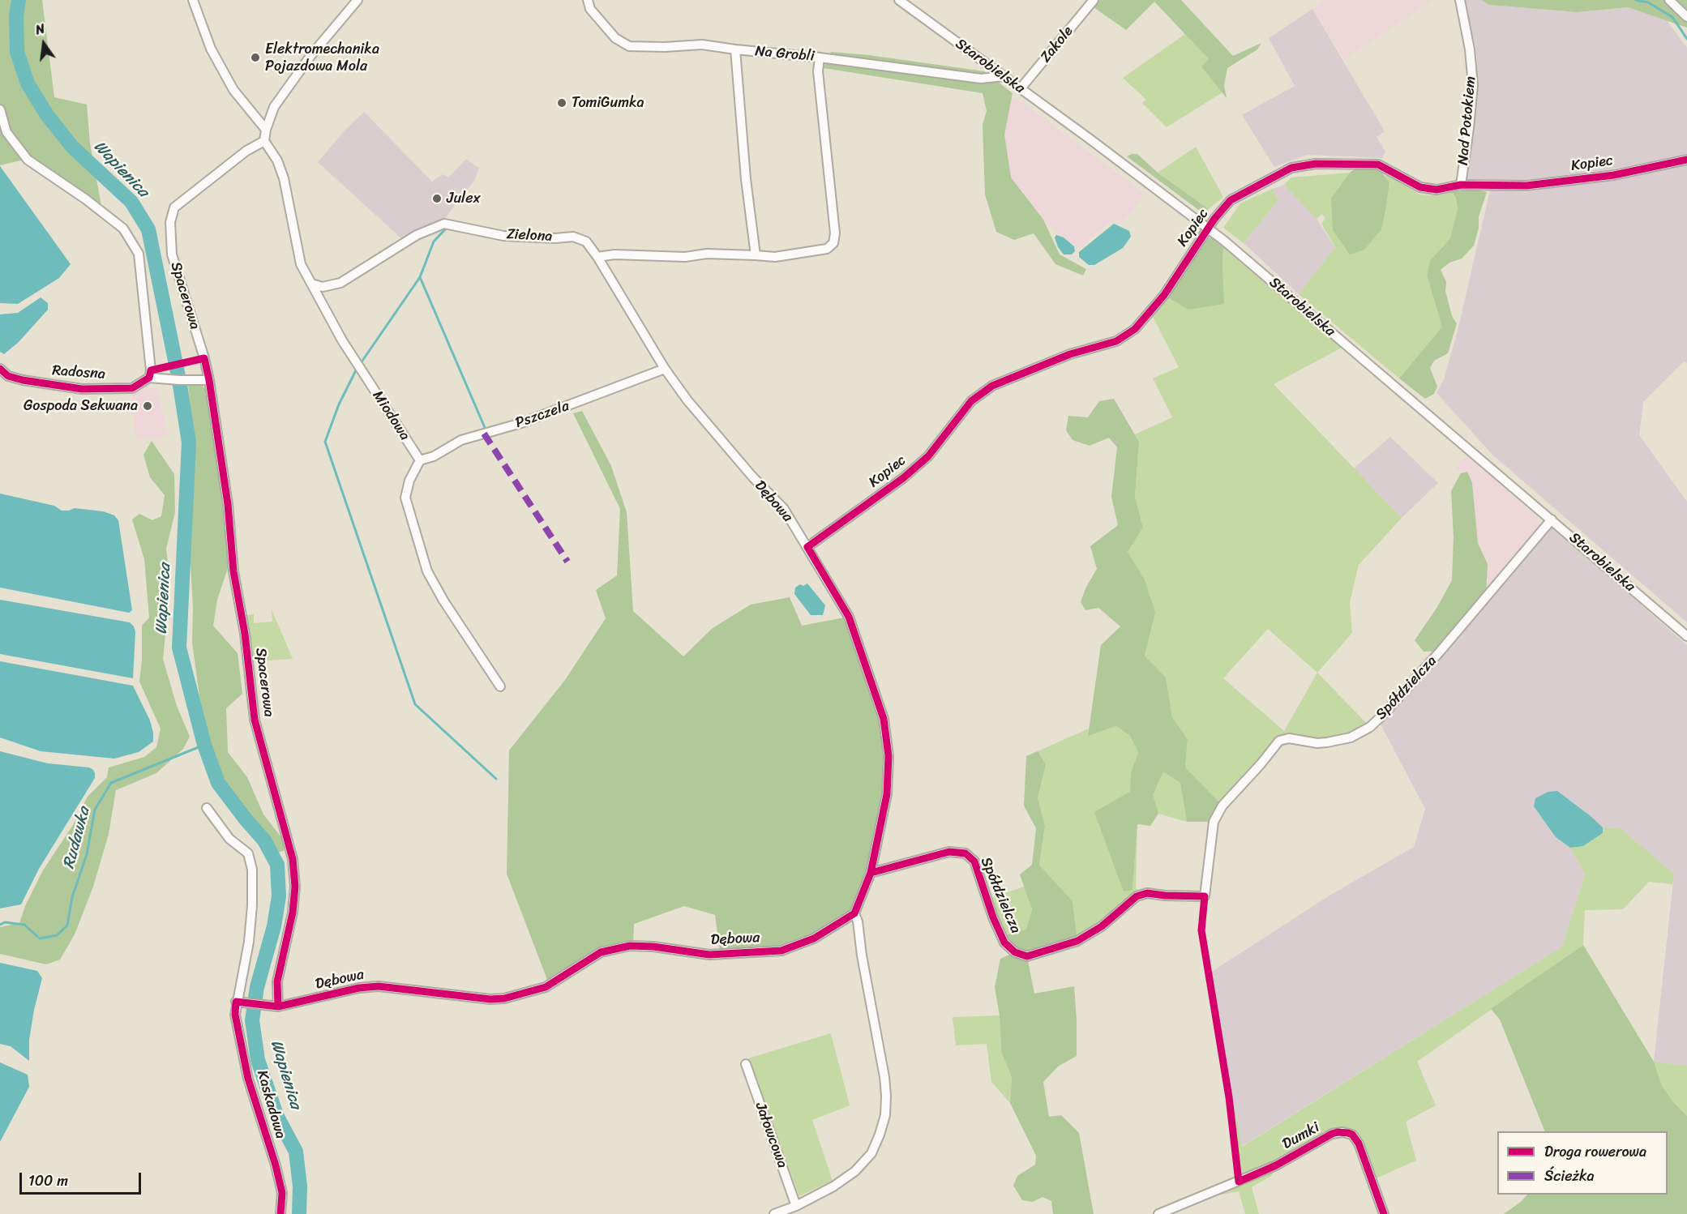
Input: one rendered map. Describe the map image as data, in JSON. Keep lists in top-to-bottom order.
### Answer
{
  "streets": {
    "street": [
      "Zakole",
      "Na Grobli",
      "Starobielska",
      "Nad Potokiem",
      "Kopiec",
      "Zielona",
      "Spacerowa",
      "Radosna",
      "Pszczela",
      "Miodowa",
      "Dębowa",
      "Spółdzielcza",
      "Kaskadowa",
      "Jałowcowa",
      "Dumki"
    ]
  },
  "crossings": [
    ["Zakole", "Starobielska"],
    ["Na Grobli", "Starobielska"],
    ["Starobielska", "Kopiec"],
    ["Starobielska", "Spółdzielcza"],
    ["Nad Potokiem", "Kopiec"],
    ["Kopiec", "Dębowa"],
    ["Zielona", "Miodowa"],
    ["Zielona", "Dębowa"],
    ["Spacerowa", "Miodowa"],
    ["Spacerowa", "Dębowa"],
    ["Pszczela", "Miodowa"],
    ["Pszczela", "Dębowa"],
    ["Dębowa", "Spółdzielcza"],
    ["Dębowa", "Kaskadowa"]
  ],
  "water": ["Wapienica", "Rudawka"],
  "places": [
    "Elektromechanika Pojazdowa Mola",
    "TomiGumka",
    "Julex",
    "Gospoda Sekwana"
  ],
  "legend": ["Droga rowerowa", "Ścieżka"],
  "scale_bar": "100 m",
  "north": "top"
}
